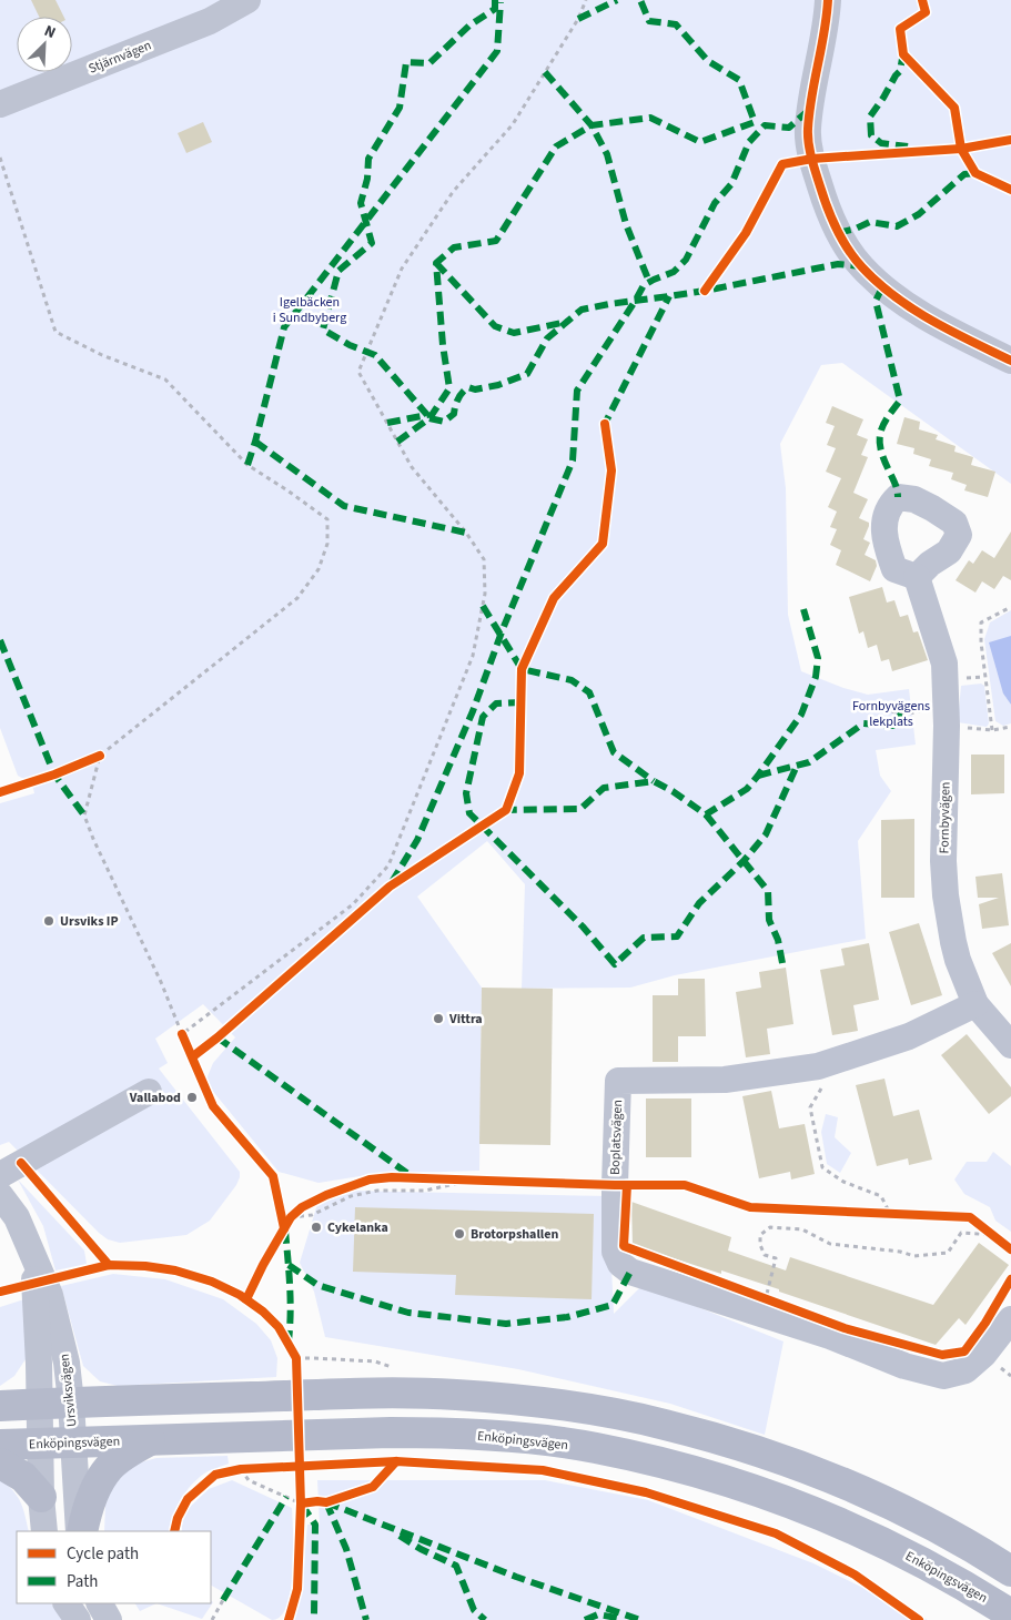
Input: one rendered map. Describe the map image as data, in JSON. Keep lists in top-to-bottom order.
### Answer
{
  "streets": {
    "main road": ["Enköpingsvägen"],
    "street": [
      "Stjärnvägen",
      "Fornbyvägen",
      "Boplatsvägen",
      "Ursviksvägen"
    ]
  },
  "crossings": [
    ["Fornbyvägen", "Boplatsvägen"],
    ["Ursviksvägen", "Enköpingsvägen"]
  ],
  "parks": ["Igelbäcken i Sundbyberg", "Fornbyvägens lekplats"],
  "places": [
    "Ursviks IP",
    "Vittra",
    "Vallabod",
    "Cykelanka",
    "Brotorpshallen"
  ],
  "legend": ["Cycle path", "Path"],
  "north": "top right"
}
